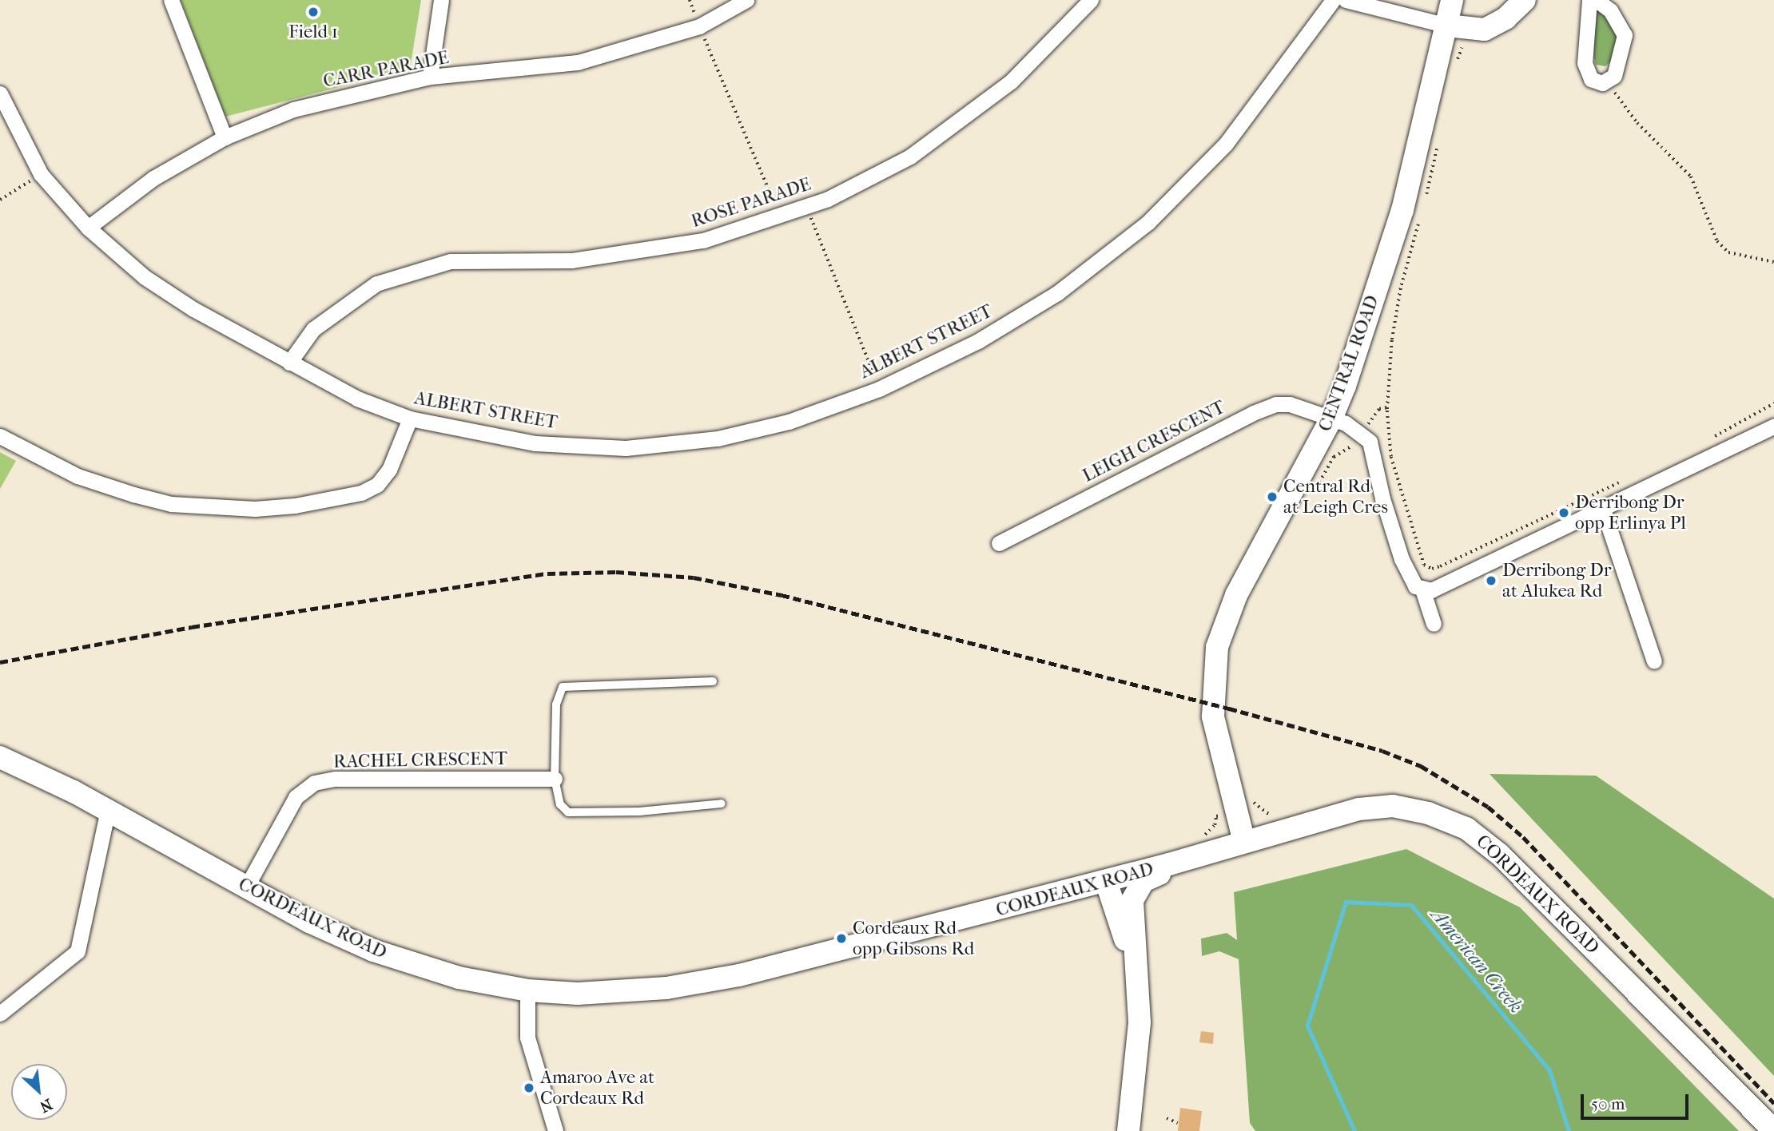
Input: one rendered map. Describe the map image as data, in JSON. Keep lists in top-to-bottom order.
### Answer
{
  "streets": {
    "main road": ["CENTRAL ROAD", "CORDEAUX ROAD"],
    "street": [
      "CARR PARADE",
      "ROSE PARADE",
      "ALBERT STREET",
      "LEIGH CRESCENT",
      "RACHEL CRESCENT"
    ]
  },
  "crossings": [
    ["CARR PARADE", "ALBERT STREET"],
    ["ROSE PARADE", "ALBERT STREET"],
    ["CENTRAL ROAD", "LEIGH CRESCENT"],
    ["CENTRAL ROAD", "CORDEAUX ROAD"],
    ["RACHEL CRESCENT", "CORDEAUX ROAD"]
  ],
  "water": ["American Creek"],
  "places": [
    "Field 1",
    "Central Rd at Leigh Cres",
    "Derribong Dr opp Erlinya Pl",
    "Derribong Dr at Alukea Rd",
    "Cordeaux Rd opp Gibsons Rd",
    "Amaroo Ave at Cordeaux Rd"
  ],
  "scale_bar": "50 m",
  "north": "bottom right"
}
